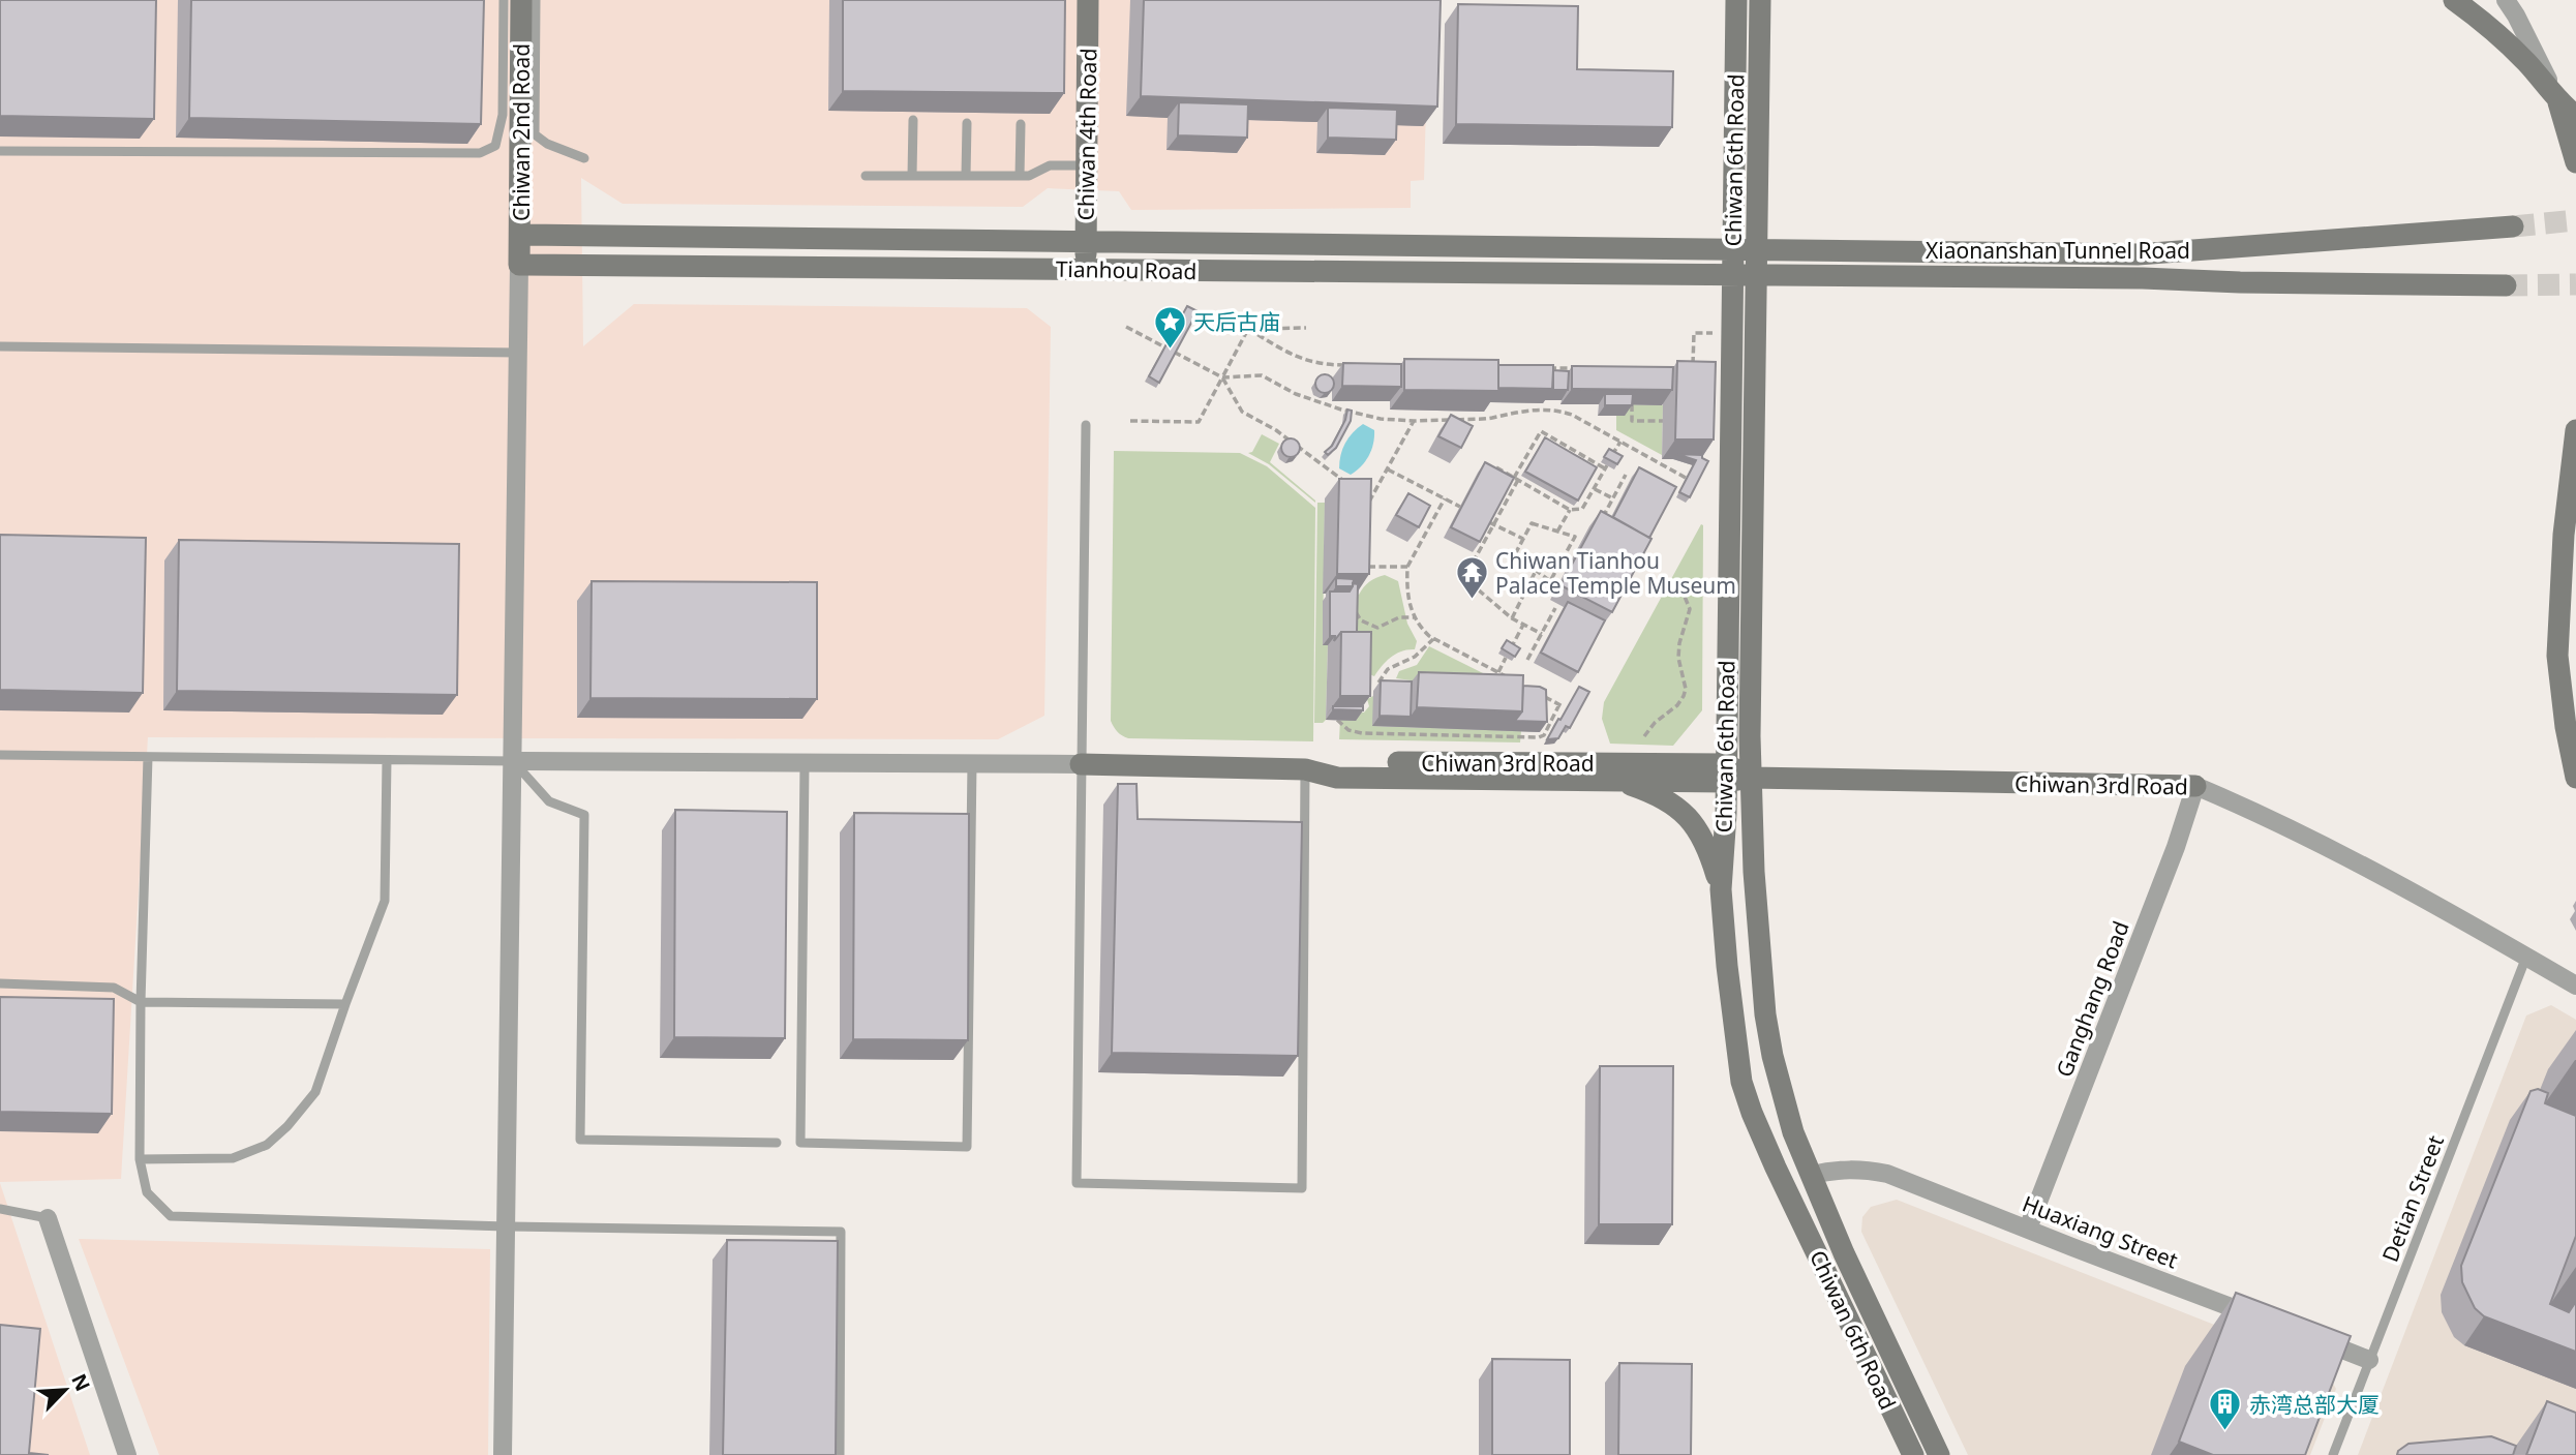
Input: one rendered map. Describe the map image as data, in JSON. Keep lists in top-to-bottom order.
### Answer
{
  "streets": {
    "street": [
      "Chiwan 2nd Road",
      "Chiwan 4th Road",
      "Chiwan 6th Road",
      "Xiaonanshan Tunnel Road",
      "Tianhou Road",
      "Chiwan 3rd Road",
      "Ganghang Road",
      "Huaxiang Street"
    ],
    "lane": ["Detian Street"]
  },
  "crossings": [
    ["Chiwan 2nd Road", "Tianhou Road"],
    ["Chiwan 4th Road", "Tianhou Road"],
    ["Chiwan 6th Road", "Xiaonanshan Tunnel Road"],
    ["Chiwan 6th Road", "Tianhou Road"],
    ["Chiwan 6th Road", "Chiwan 3rd Road"],
    ["Chiwan 6th Road", "Huaxiang Street"],
    ["Xiaonanshan Tunnel Road", "Tianhou Road"],
    ["Chiwan 3rd Road", "Ganghang Road"],
    ["Chiwan 3rd Road", "Detian Street"],
    ["Ganghang Road", "Huaxiang Street"]
  ],
  "places": {
    "place": ["天后古庙"],
    "temple": ["Chiwan Tianhou Palace Temple Museum"],
    "building": ["赤湾总部大厦"]
  },
  "north": "top right"
}
